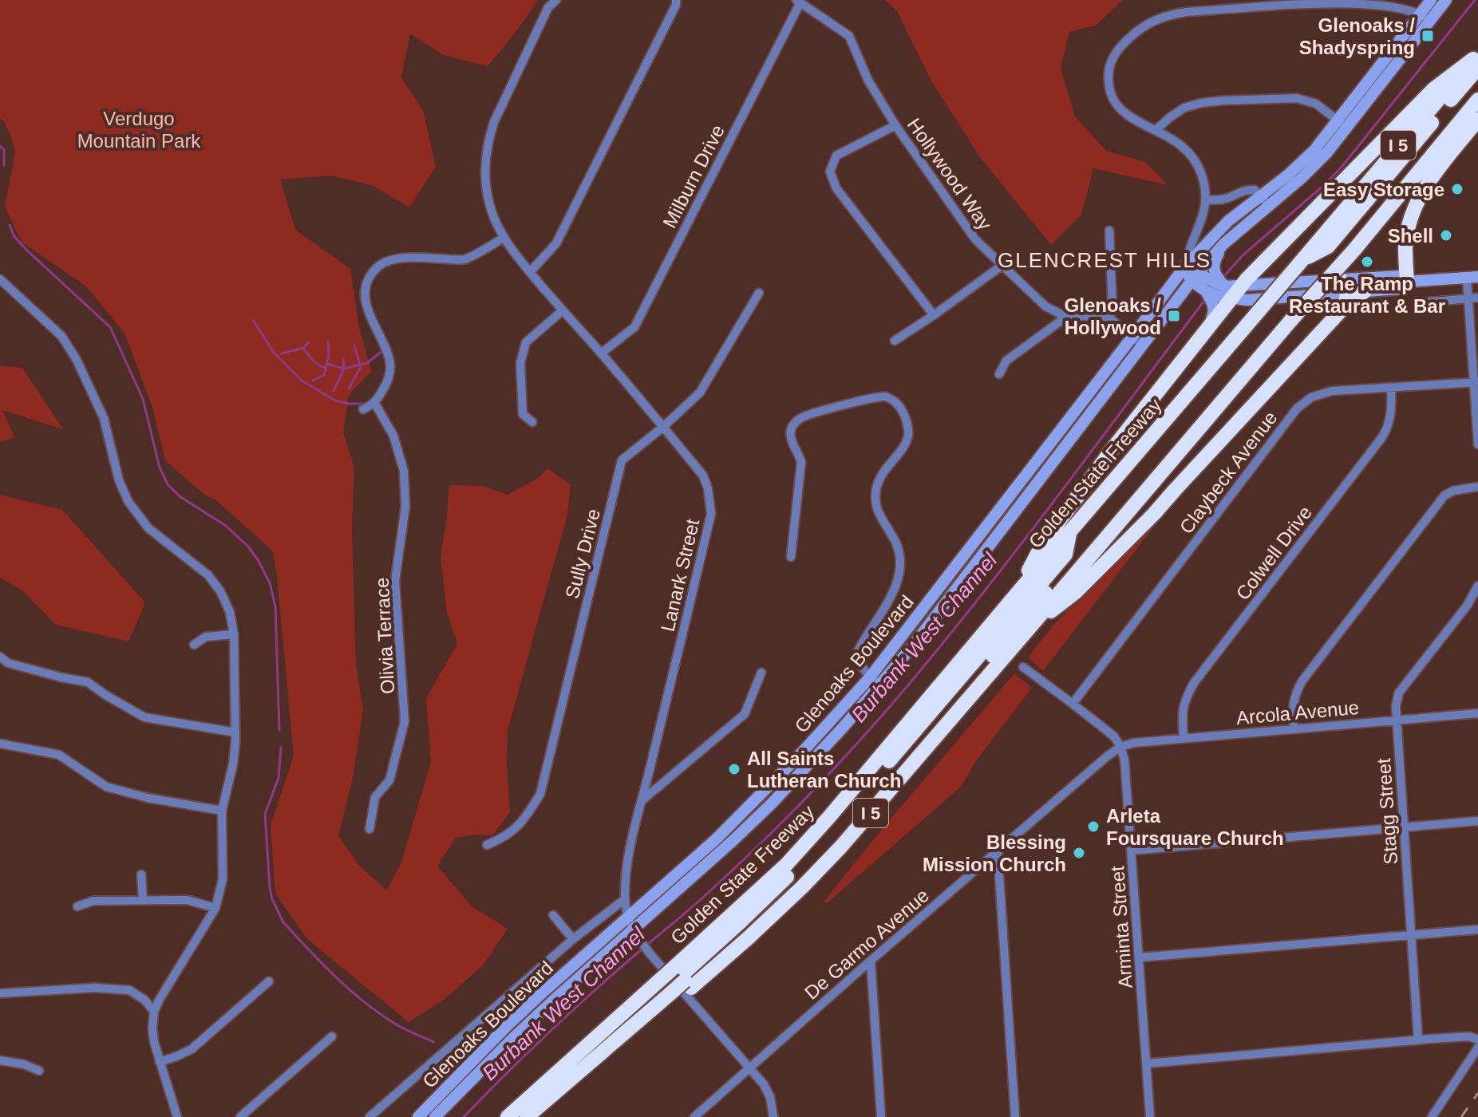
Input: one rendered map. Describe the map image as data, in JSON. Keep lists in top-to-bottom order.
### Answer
{
  "streets": {
    "highway": ["I 5", "Golden State Freeway"],
    "main road": ["Glenoaks Boulevard"],
    "street": [
      "Hollywood Way",
      "Milburn Drive",
      "Claybeck Avenue",
      "Colwell Drive",
      "Sully Drive",
      "Lanark Street",
      "Olivia Terrace",
      "Arcola Avenue",
      "Stagg Street",
      "Arminta Street",
      "De Garmo Avenue"
    ]
  },
  "crossings": [
    ["Hollywood Way", "Milburn Drive"],
    ["Milburn Drive", "Lanark Street"],
    ["Claybeck Avenue", "Colwell Drive"],
    ["Colwell Drive", "Arcola Avenue"],
    ["Sully Drive", "Lanark Street"],
    ["Lanark Street", "Glenoaks Boulevard"],
    ["Lanark Street", "De Garmo Avenue"],
    ["Arcola Avenue", "Stagg Street"],
    ["Arcola Avenue", "Arminta Street"],
    ["Arcola Avenue", "De Garmo Avenue"],
    ["Arminta Street", "De Garmo Avenue"]
  ],
  "districts": ["GLENCREST HILLS"],
  "water": ["Burbank West Channel"],
  "parks": ["Verdugo Mountain Park"],
  "places": {
    "transit": ["Glenoaks / Shadyspring", "Glenoaks / Hollywood"],
    "other": [
      "Easy Storage",
      "Shell",
      "The Ramp Restaurant & Bar",
      "All Saints Lutheran Church",
      "Arleta Foursquare Church",
      "Blessing Mission Church"
    ]
  }
}
